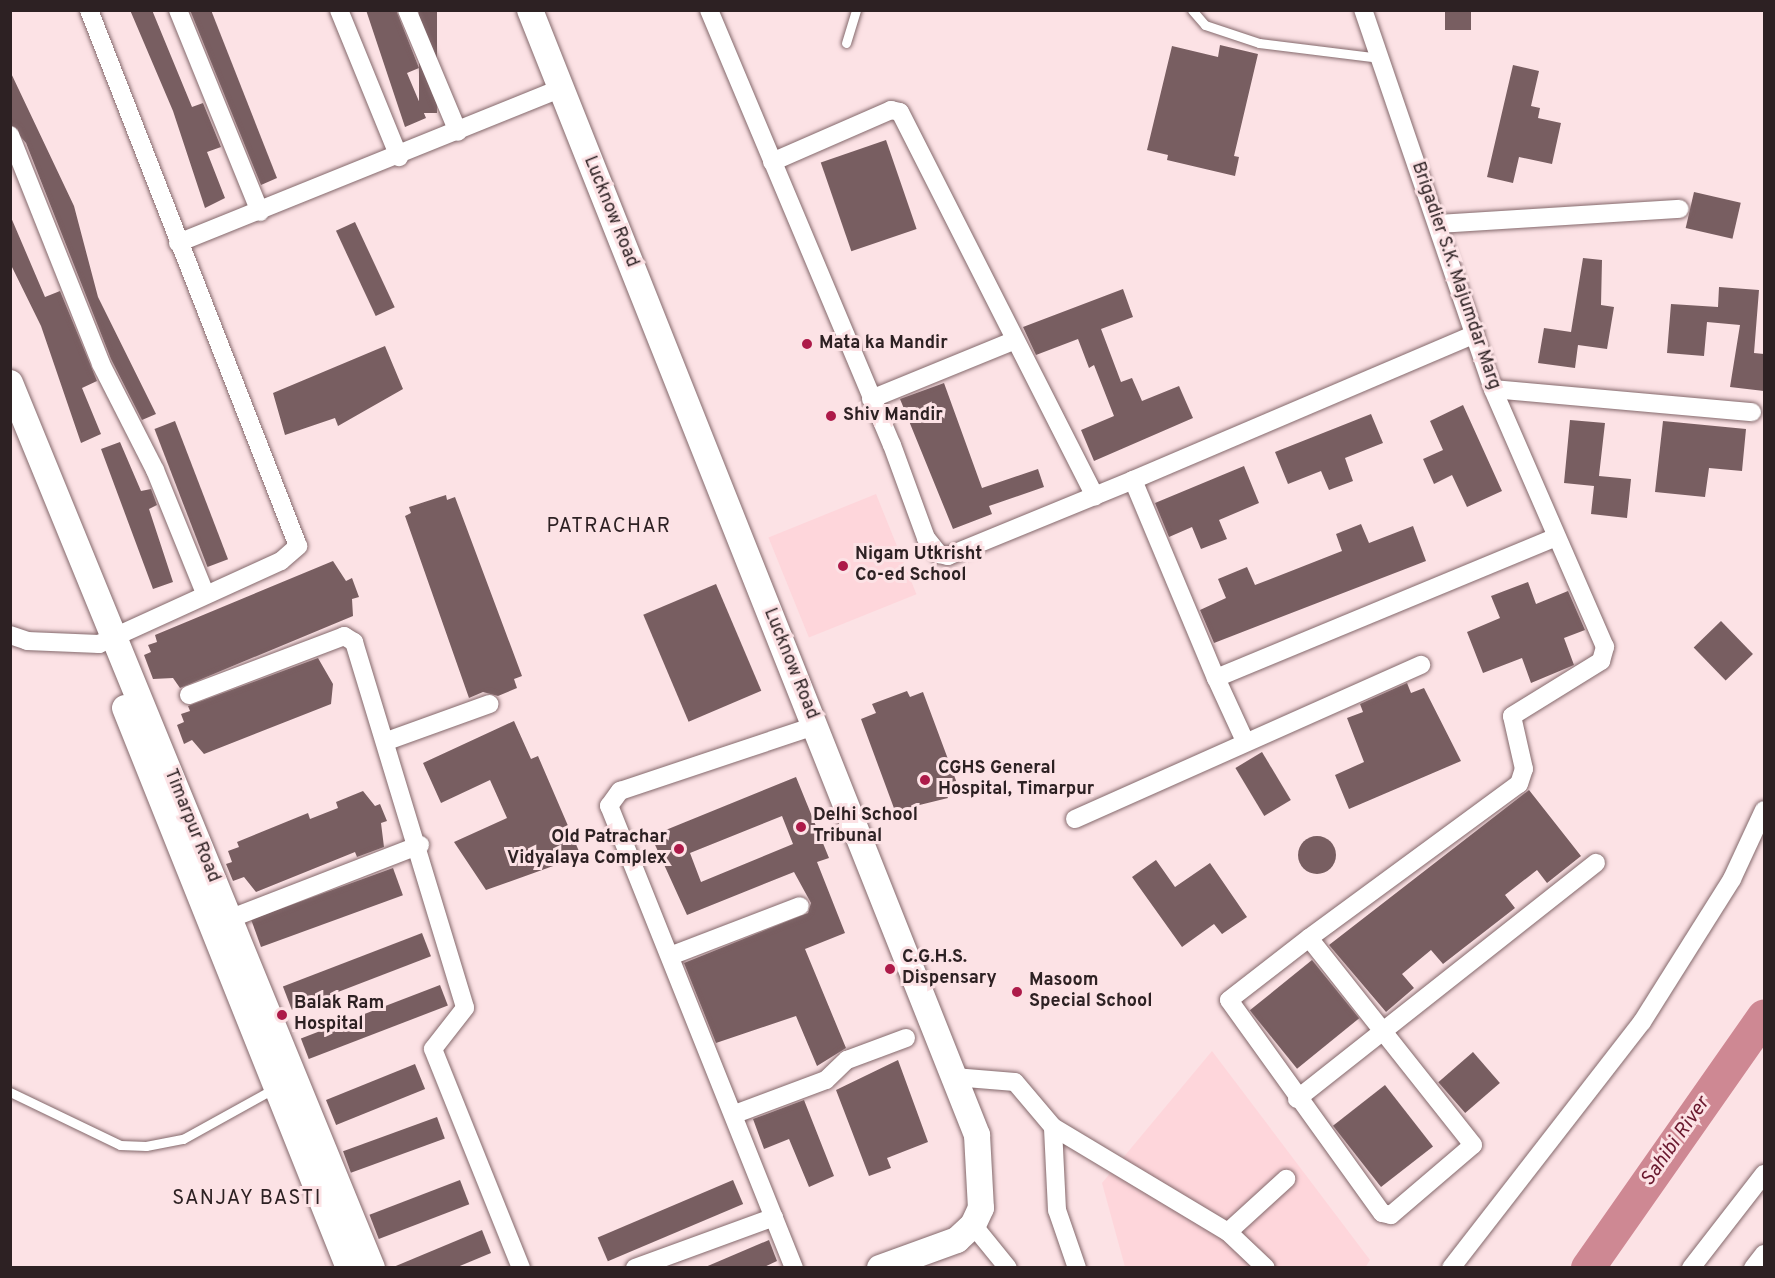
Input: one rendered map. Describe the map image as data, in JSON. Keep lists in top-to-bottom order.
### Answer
{
  "streets": {
    "street": ["Lucknow Road", "Brigadier S.K. Majumdar Marg", "Timarpur Road"]
  },
  "districts": ["PATRACHAR", "SANJAY BASTI"],
  "water": ["Sahibi River"],
  "places": [
    "Mata ka Mandir",
    "Shiv Mandir",
    "Nigam Utkrisht Co-ed School",
    "CGHS General Hospital, Timarpur",
    "Delhi School Tribunal",
    "Old Patrachar Vidyalaya Complex",
    "C.G.H.S. Dispensary",
    "Masoom Special School",
    "Balak Ram Hospital"
  ]
}
